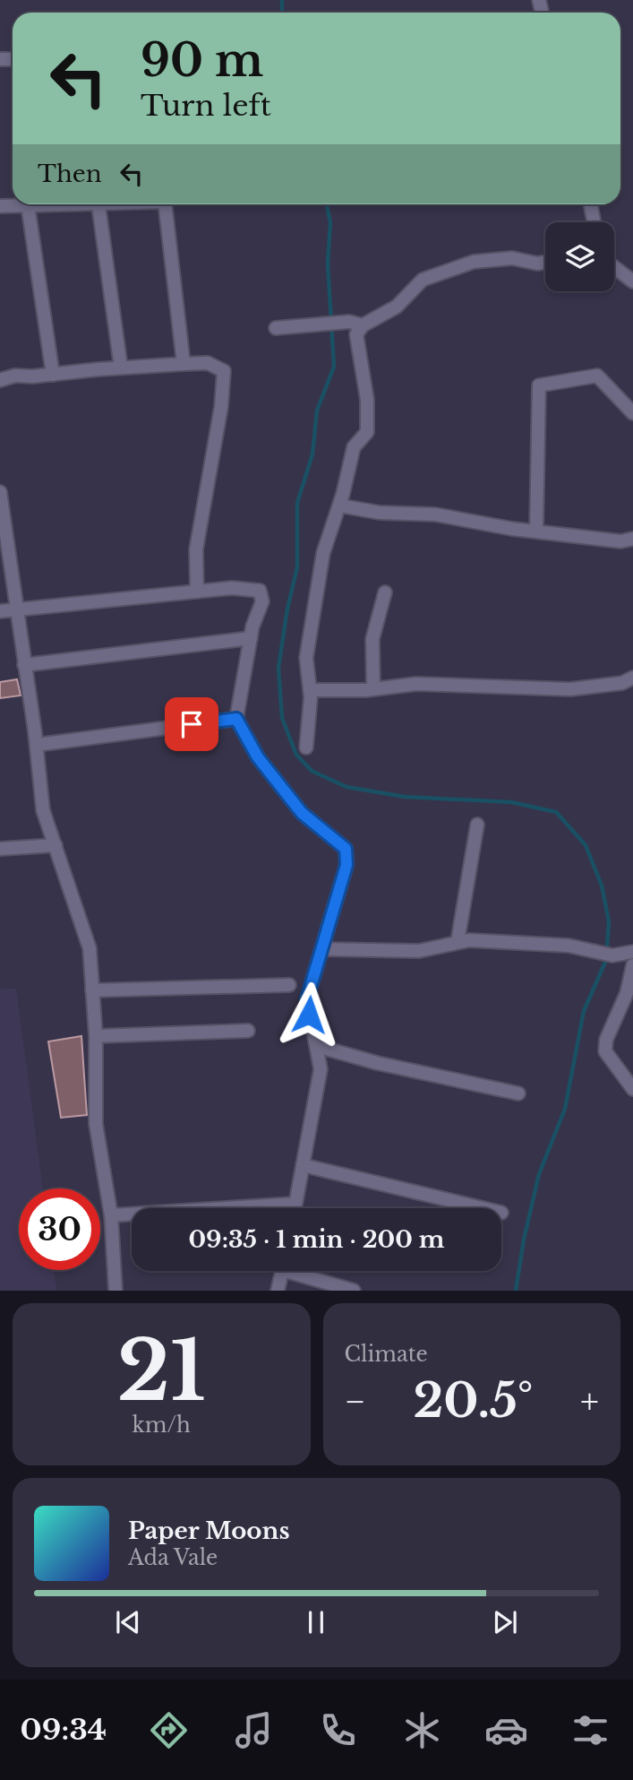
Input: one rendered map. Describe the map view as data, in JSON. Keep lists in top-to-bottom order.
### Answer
{
  "page": {
    "turn": ["90 m", "Turn left"],
    "then": "Then",
    "limit": "30",
    "trip": "09:35 · 1 min · 200 m",
    "tile": [
      ["21", "km/h"],
      "Climate"
    ],
    "heat": ["−", "20.5°", "+"],
    "song": ["Paper Moons", "Ada Vale"],
    "tabs": "09:34"
  }
}
